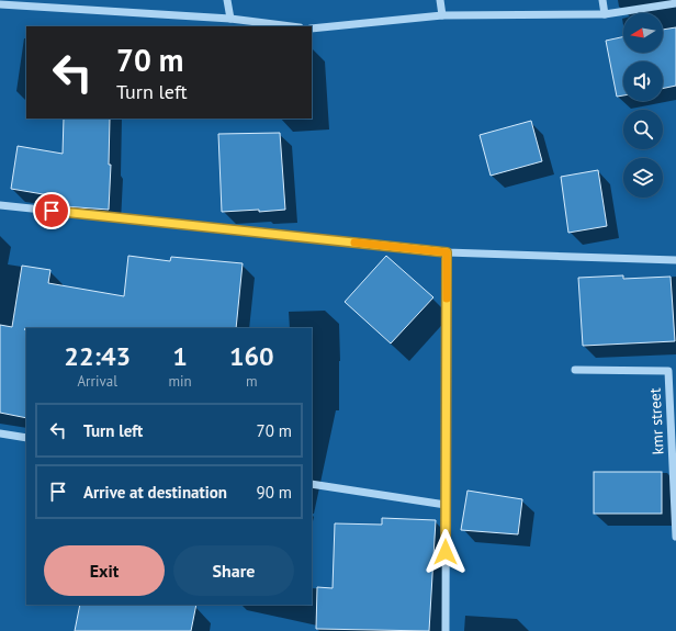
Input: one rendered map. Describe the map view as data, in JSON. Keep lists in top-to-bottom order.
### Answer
{
  "streets": {
    "street": ["kmr street"]
  },
  "north": "left",
  "page": {
    "turn": ["70 m", "Turn left"],
    "eta": [
      "22:43",
      "Arrival",
      "1",
      "min",
      "160",
      "m"
    ],
    "list": [
      {
        "name": "Turn left",
        "value": "70 m"
      },
      {
        "name": "Arrive at destination",
        "value": "90 m"
      }
    ],
    "buttons": ["Exit", "Share"]
  }
}
